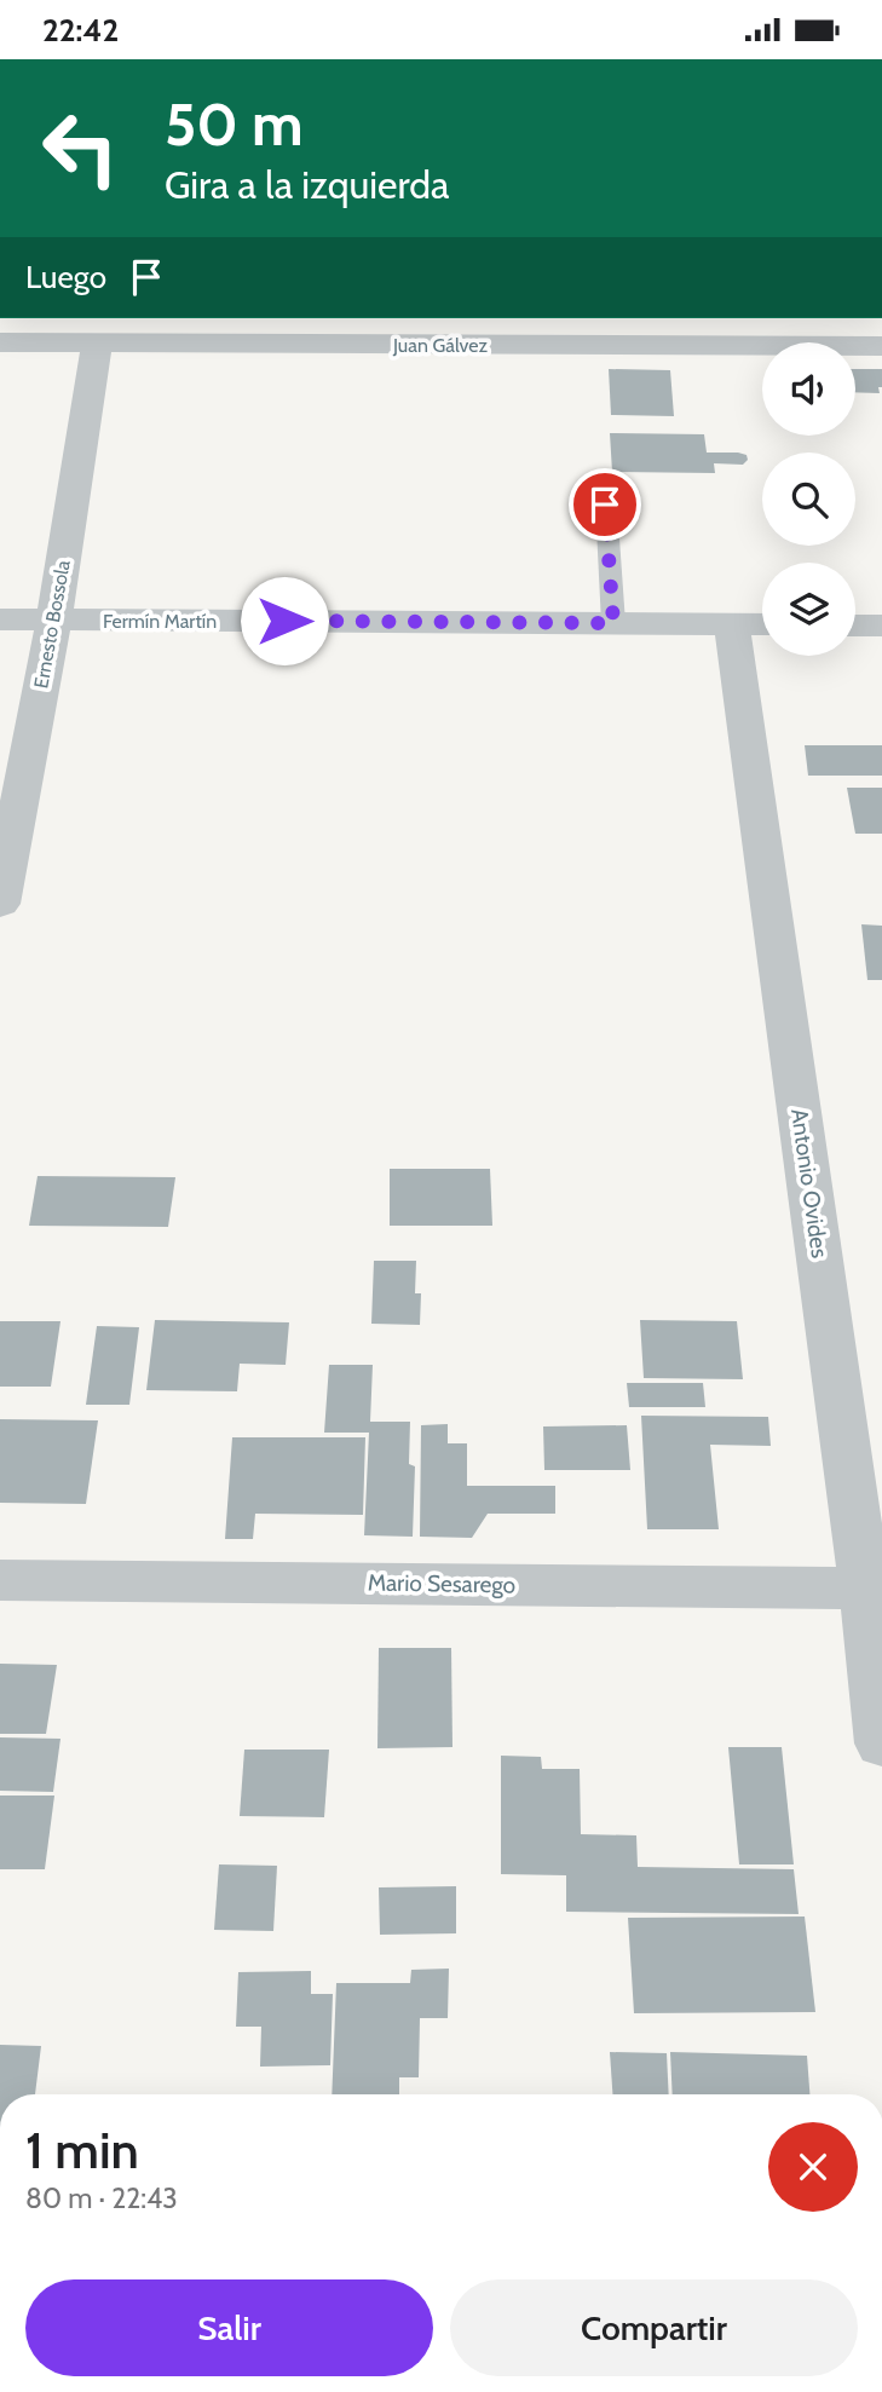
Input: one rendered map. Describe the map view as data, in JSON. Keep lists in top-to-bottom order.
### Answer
{
  "streets": {
    "street": [
      "Juan Gálvez",
      "Fermín Martín",
      "Ernesto Bossola",
      "Antonio Ovides",
      "Mario Sesarego"
    ]
  },
  "crossings": [
    ["Juan Gálvez", "Ernesto Bossola"],
    ["Fermín Martín", "Ernesto Bossola"],
    ["Fermín Martín", "Antonio Ovides"],
    ["Antonio Ovides", "Mario Sesarego"]
  ],
  "page": {
    "status": "22:42",
    "turn": ["50 m", "Gira a la izquierda"],
    "then": "Luego",
    "heading": ["1 min", "80 m · 22:43"],
    "buttons": ["Salir", "Compartir"]
  }
}
